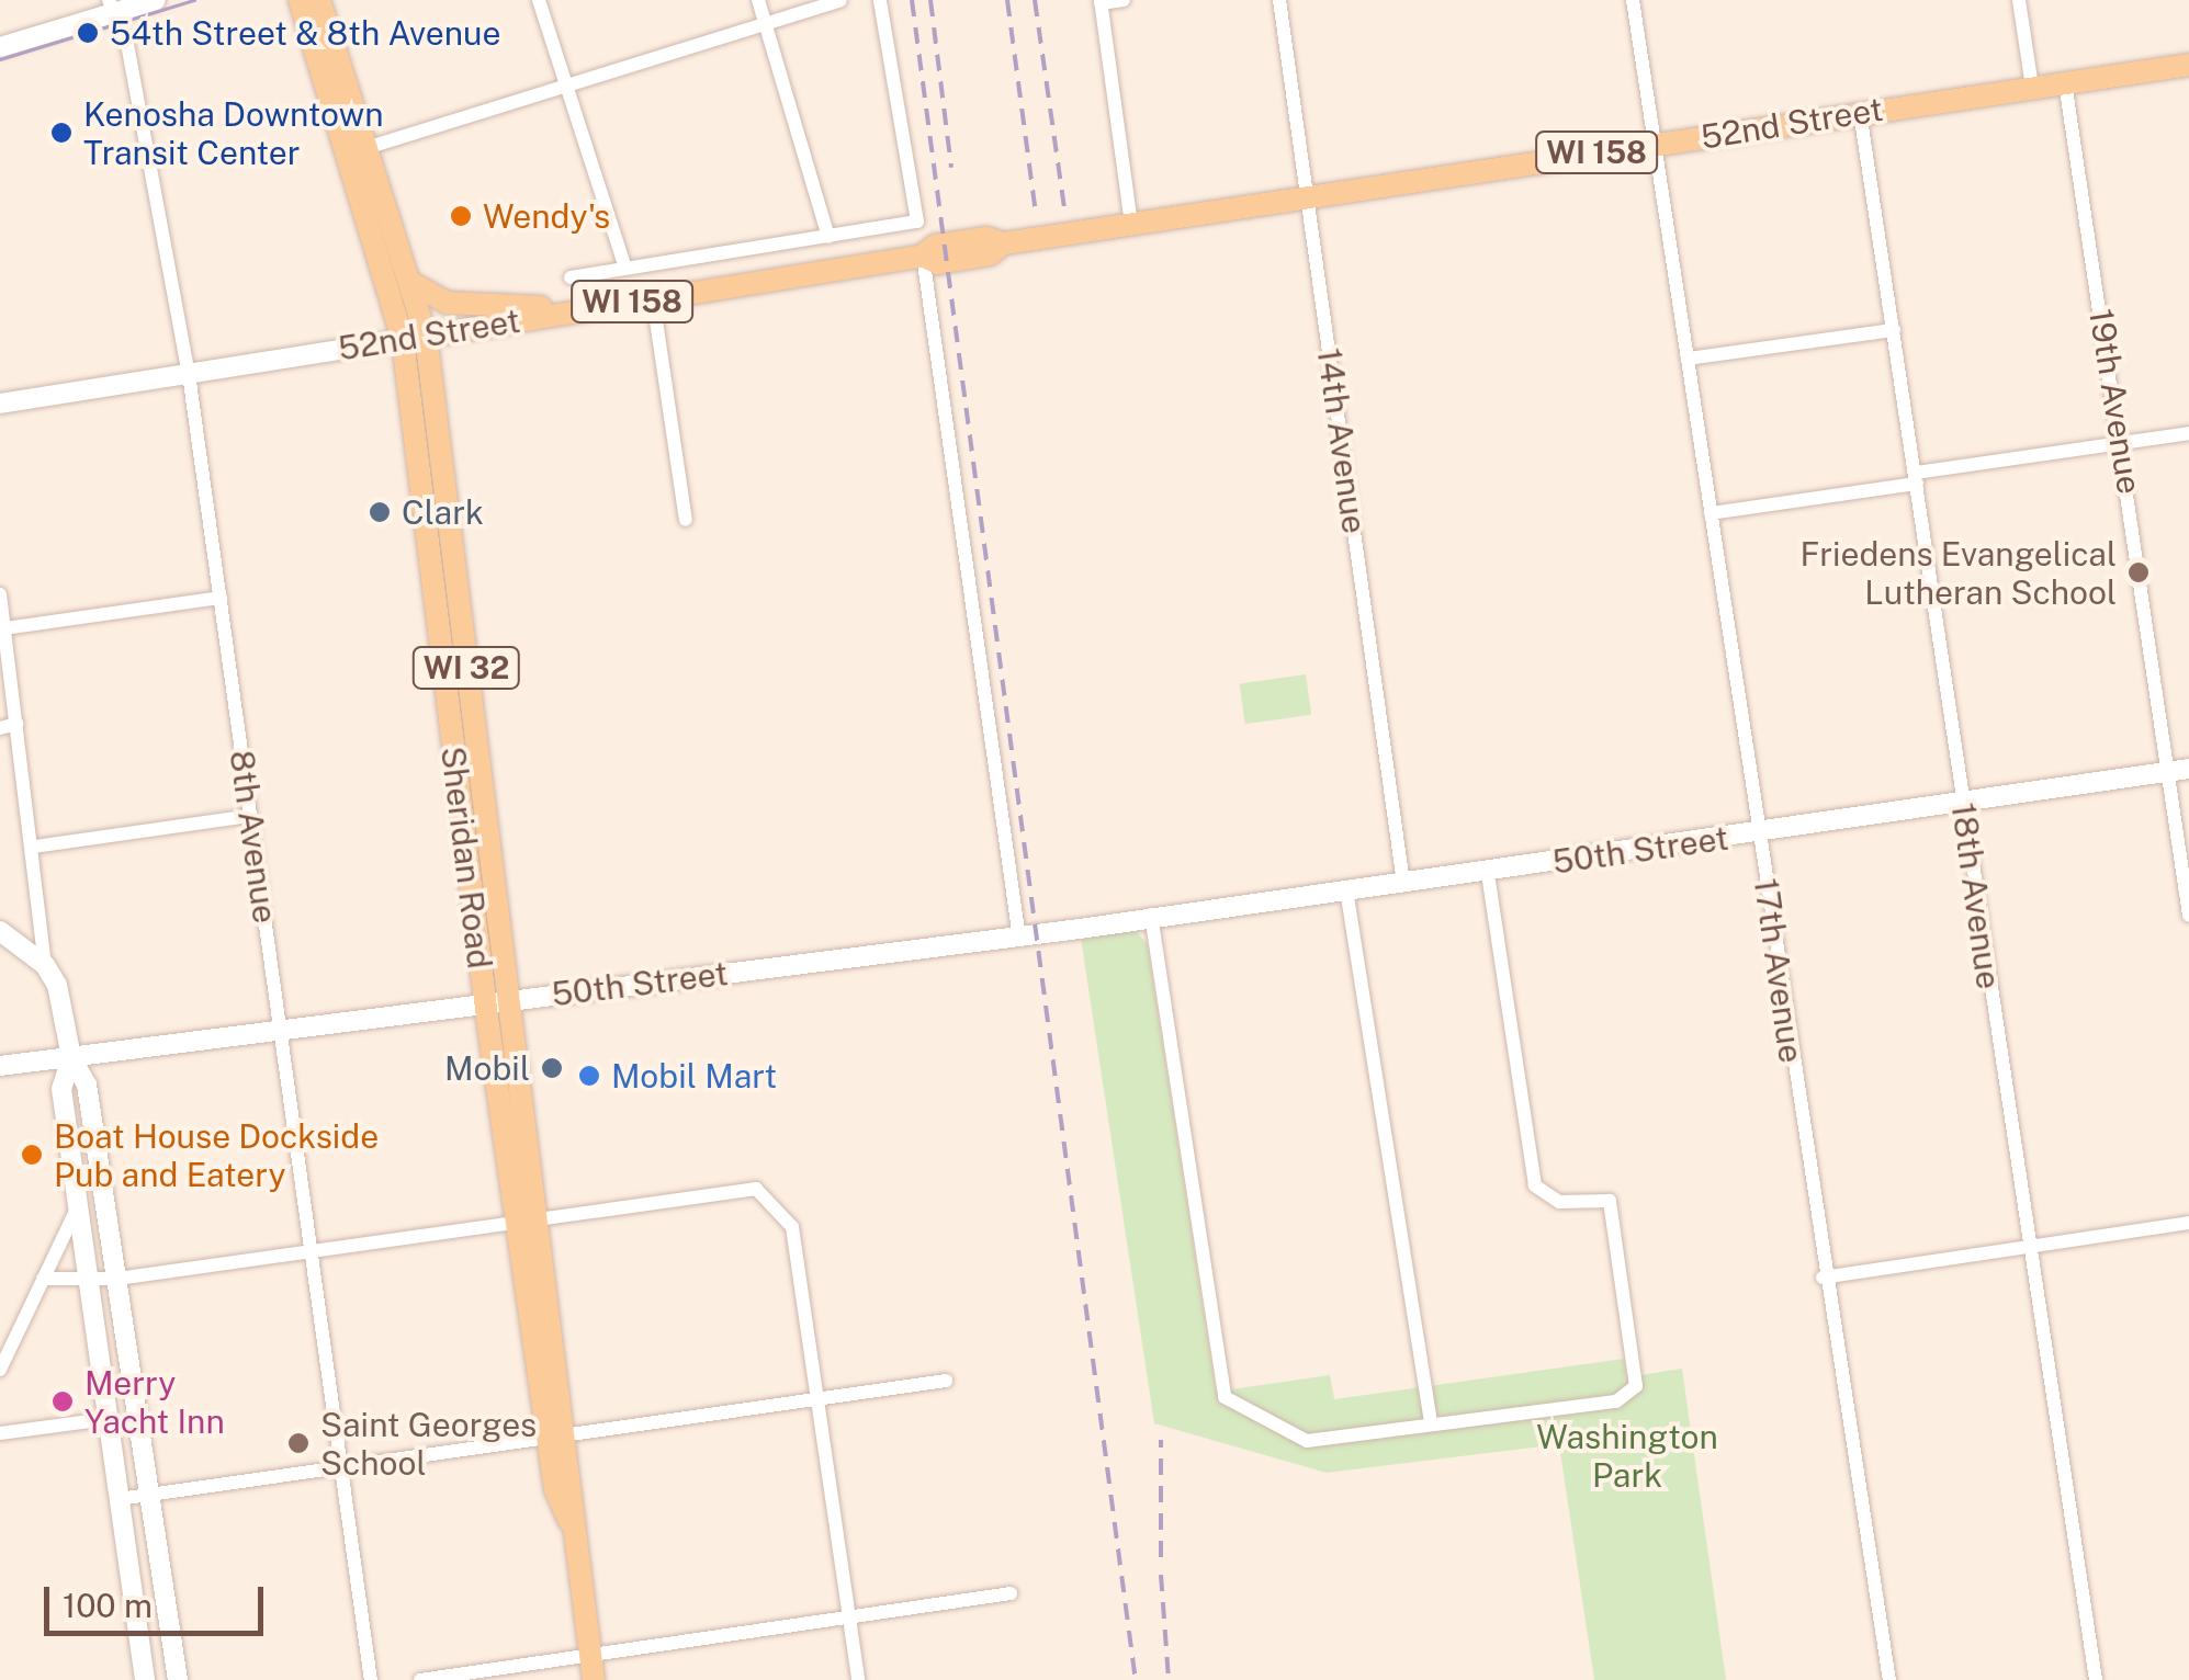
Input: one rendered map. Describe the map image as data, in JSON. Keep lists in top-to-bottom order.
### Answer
{
  "streets": {
    "main road": [
      "52nd Street",
      "WI 158",
      "WI 32",
      "Sheridan Road"
    ],
    "street": [
      "19th Avenue",
      "14th Avenue",
      "8th Avenue",
      "50th Street",
      "18th Avenue",
      "17th Avenue"
    ]
  },
  "crossings": [
    ["52nd Street", "19th Avenue"],
    ["52nd Street", "14th Avenue"],
    ["52nd Street", "8th Avenue"],
    ["52nd Street", "Sheridan Road"],
    ["52nd Street", "18th Avenue"],
    ["52nd Street", "17th Avenue"],
    ["19th Avenue", "50th Street"],
    ["14th Avenue", "50th Street"],
    ["8th Avenue", "50th Street"],
    ["50th Street", "Sheridan Road"],
    ["50th Street", "18th Avenue"],
    ["50th Street", "17th Avenue"]
  ],
  "parks": ["Washington Park"],
  "places": [
    "54th Street & 8th Avenue",
    "Kenosha Downtown Transit Center",
    "Wendy's",
    "Clark",
    "Friedens Evangelical Lutheran School",
    "Mobil",
    "Mobil Mart",
    "Boat House Dockside Pub and Eatery",
    "Merry Yacht Inn",
    "Saint Georges School"
  ],
  "scale_bar": "100 m"
}
